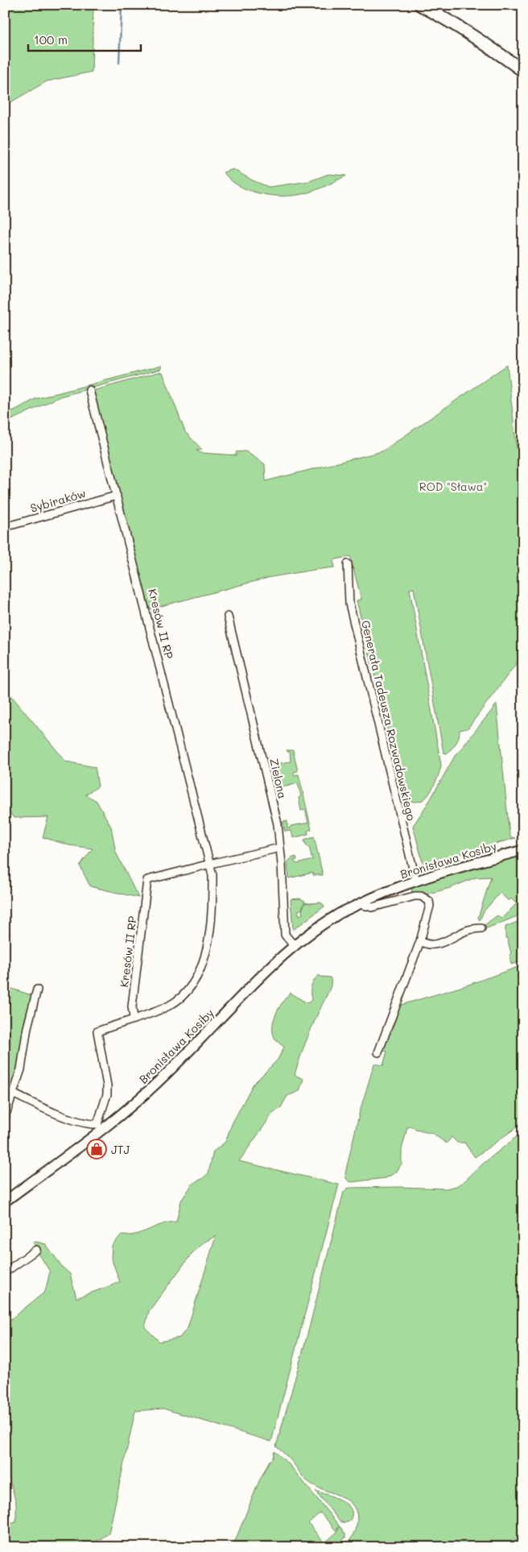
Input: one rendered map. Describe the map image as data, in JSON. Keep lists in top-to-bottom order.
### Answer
{
  "streets": {
    "street": [
      "Sybiraków",
      "Kresów II RP",
      "Generała Tadeusza Rozwadowskiego",
      "Zielona",
      "Bronisława Kosiby"
    ]
  },
  "crossings": [
    ["Sybiraków", "Kresów II RP"],
    ["Kresów II RP", "Zielona"],
    ["Kresów II RP", "Bronisława Kosiby"],
    ["Generała Tadeusza Rozwadowskiego", "Bronisława Kosiby"],
    ["Zielona", "Bronisława Kosiby"]
  ],
  "parks": ["ROD \"Sława\""],
  "places": {
    "shop": ["JTJ"]
  },
  "scale_bar": "100 m"
}
